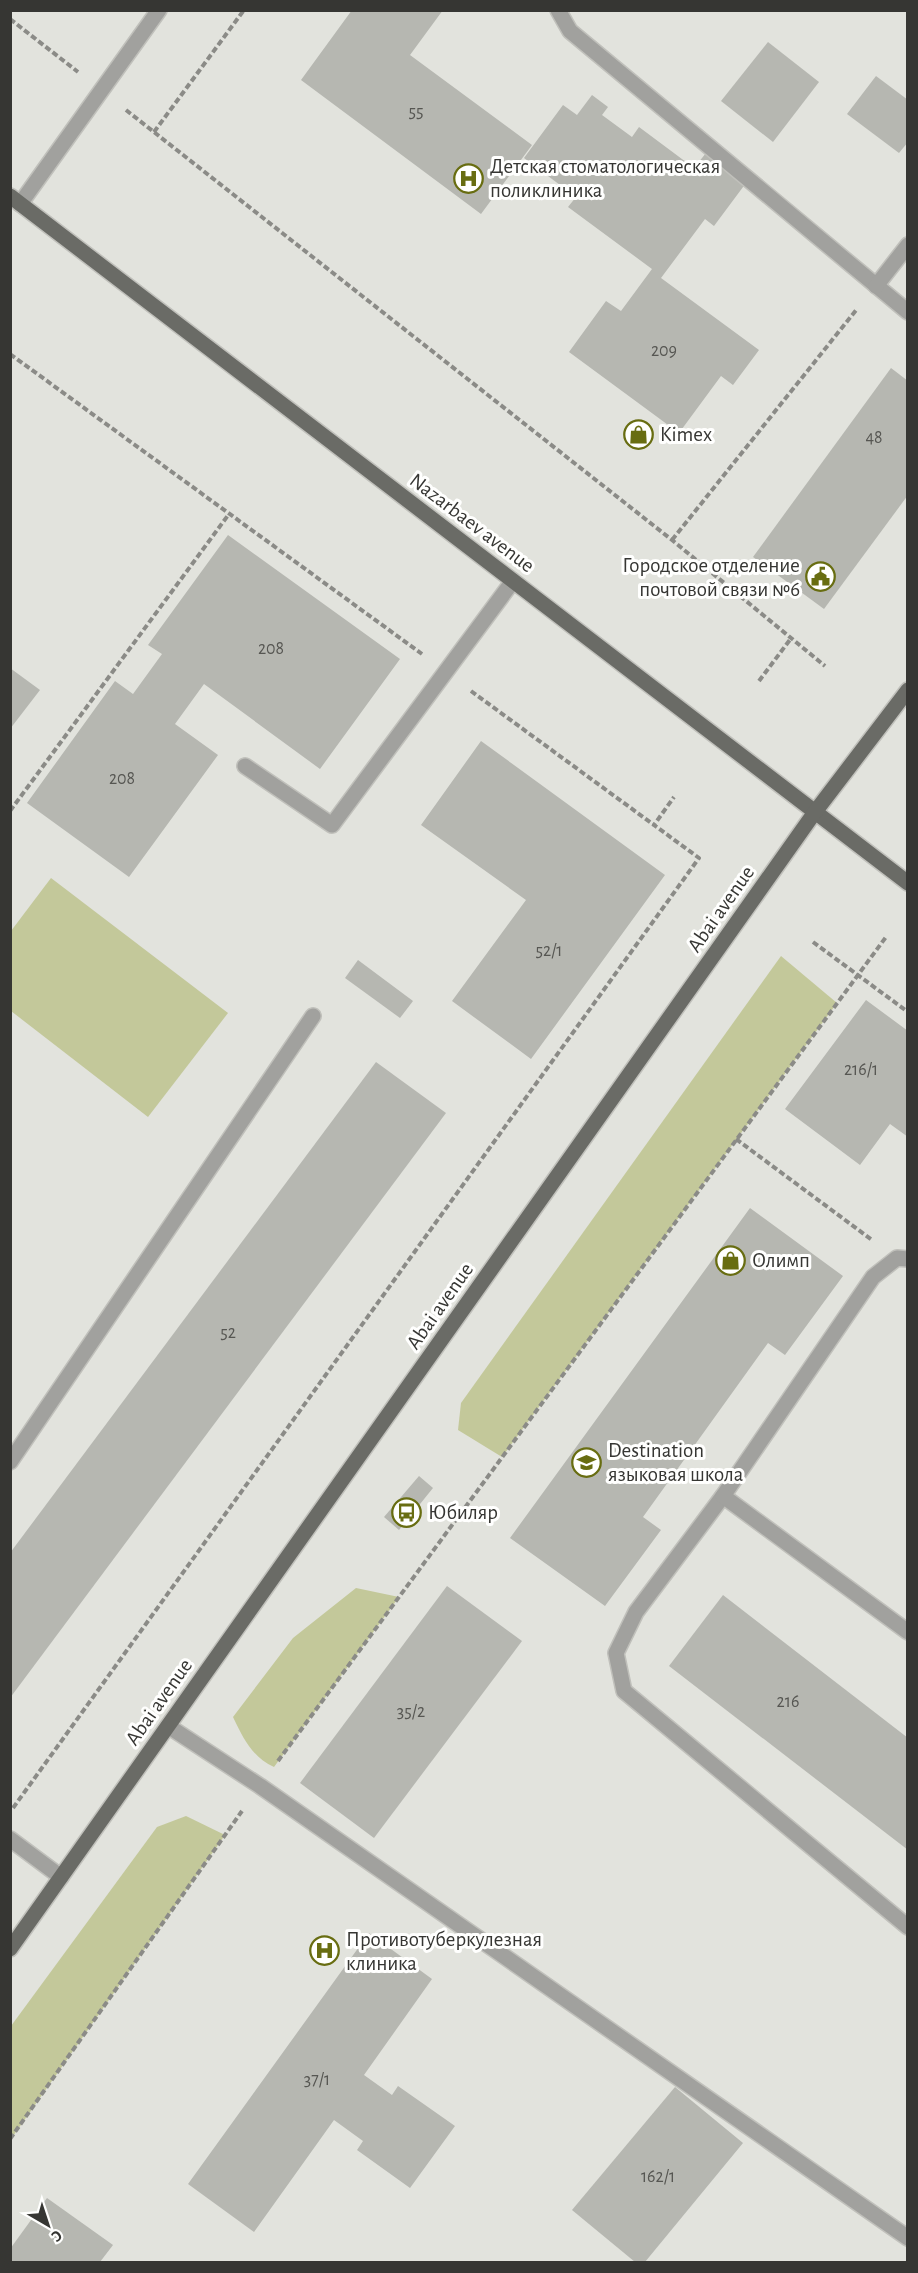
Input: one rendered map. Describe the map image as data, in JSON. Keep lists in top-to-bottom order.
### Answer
{
  "streets": {
    "main road": ["Nazarbaev avenue", "Abai avenue"]
  },
  "crossings": [
    ["Nazarbaev avenue", "Abai avenue"]
  ],
  "places": {
    "hospital": ["Детская стоматологическая поликлиника", "Противотуберкулезная клиника"],
    "shop": ["Kimex", "Олимп"],
    "public building": ["Городское отделение почтовой связи №6"],
    "school or university": ["Destination языковая школа"],
    "bus stop": ["Юбиляр"]
  },
  "house_numbers": [
    "55",
    "209",
    "48",
    "208",
    "208",
    "52/1",
    "216/1",
    "52",
    "216",
    "35/2",
    "37/1",
    "162/1"
  ],
  "north": "bottom right"
}
